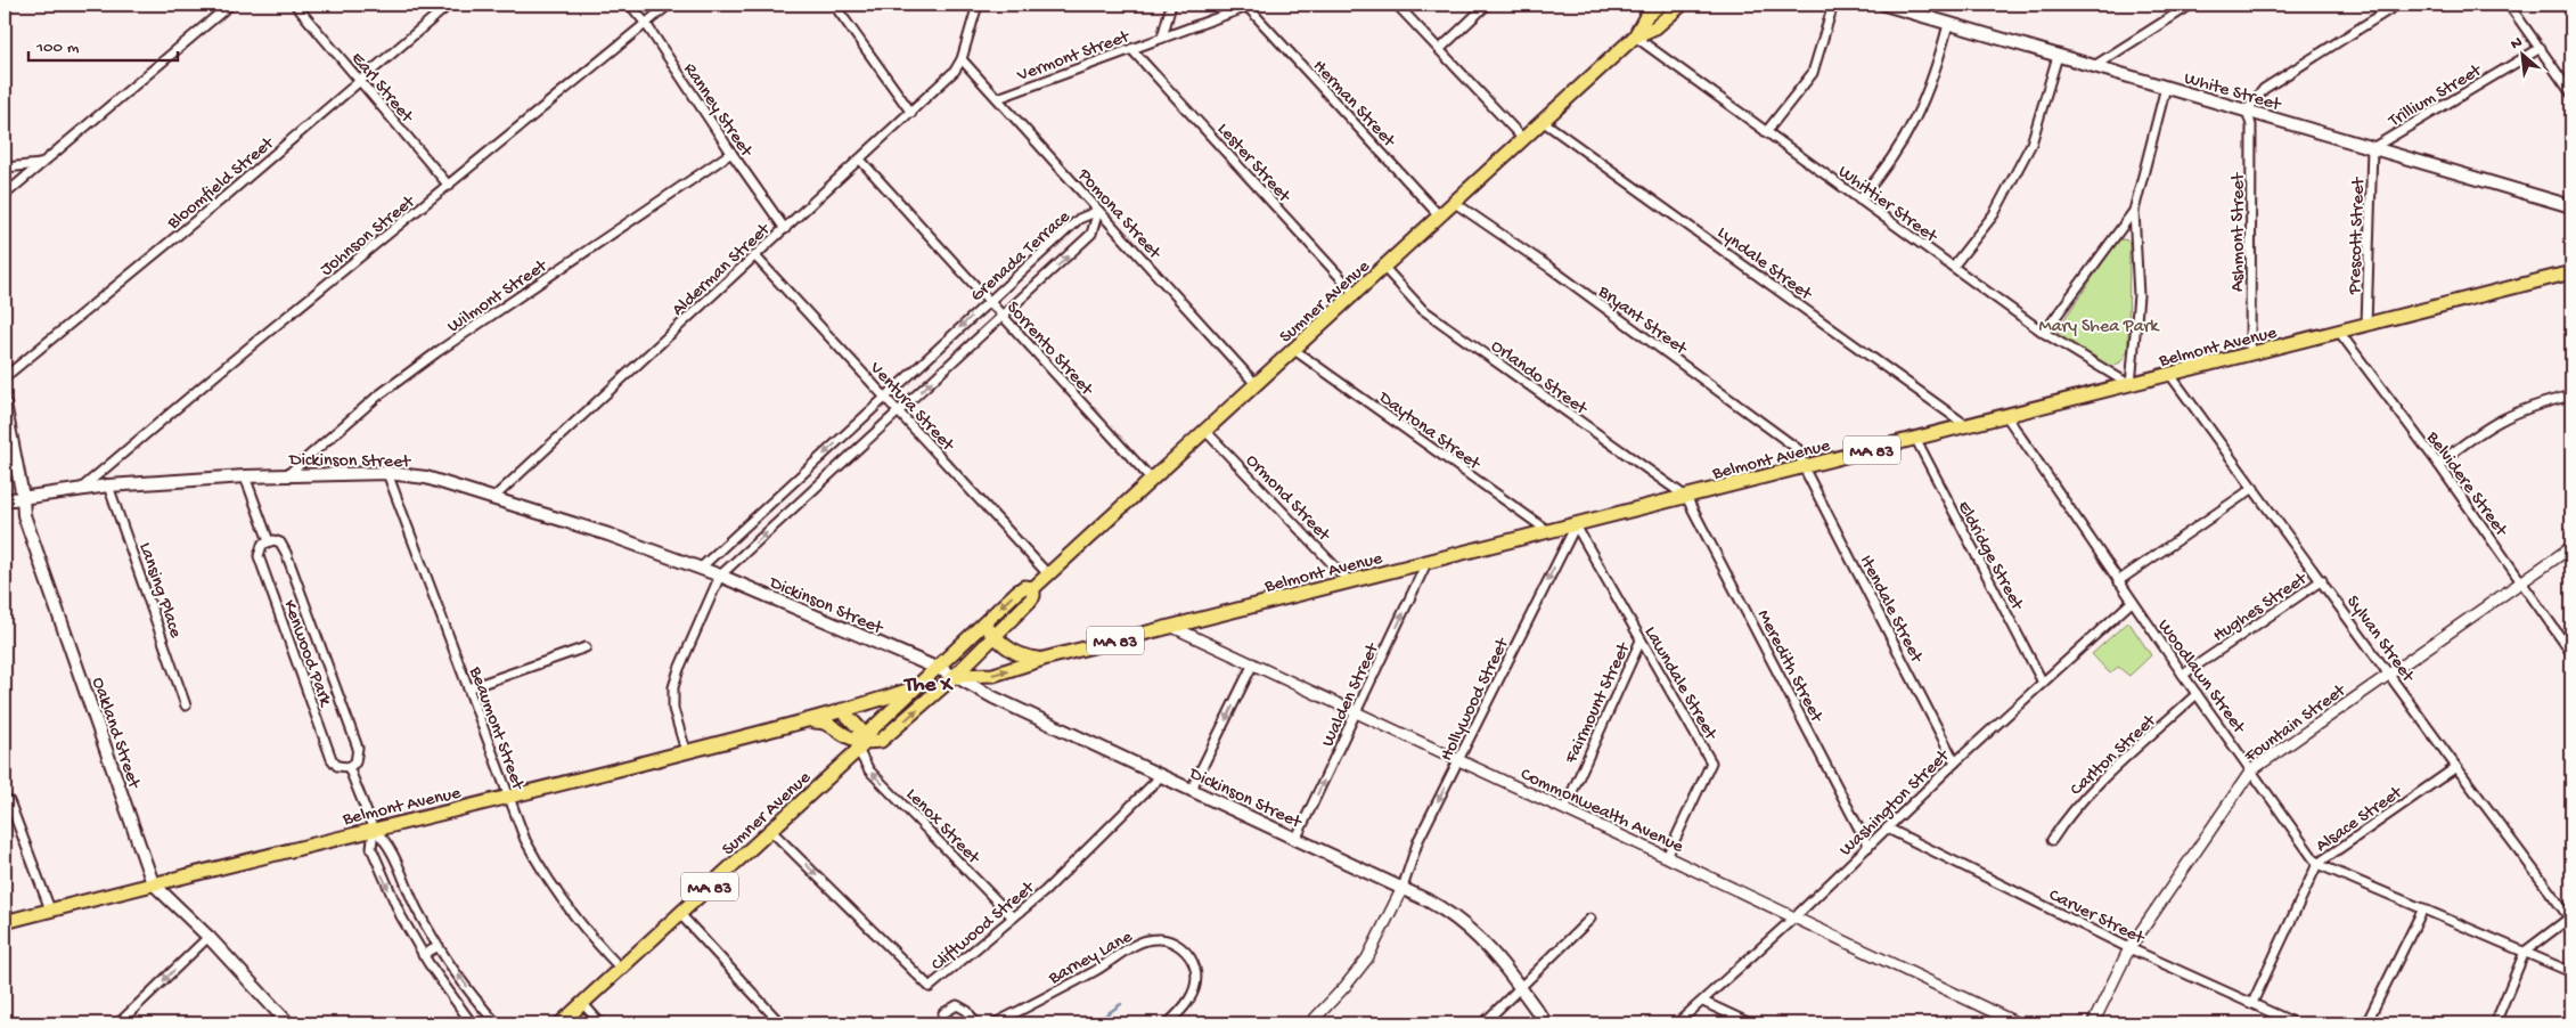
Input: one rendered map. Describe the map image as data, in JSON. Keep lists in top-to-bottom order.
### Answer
{
  "streets": {
    "main road": [
      "White Street",
      "Sumner Avenue",
      "Belmont Avenue",
      "MA 83",
      "Dickinson Street",
      "Oakland Street"
    ],
    "street": [
      "Vermont Street",
      "Earl Street",
      "Trillium Street",
      "Herman Street",
      "Ranney Street",
      "Lester Street",
      "Bloomfield Street",
      "Whittier Street",
      "Pomona Street",
      "Ashmont Street",
      "Johnson Street",
      "Prescott Street",
      "Grenada Terrace",
      "Lyndale Street",
      "Alderman Street",
      "Wilmont Street",
      "Bryant Street",
      "Sorrento Street",
      "Orlando Street",
      "Ventura Street",
      "Daytona Street",
      "Belvidere Street",
      "Ormond Street",
      "Eldridge Street",
      "Lansing Place",
      "Hughes Street",
      "Itendale Street",
      "Sylvan Street",
      "Kenwood Park",
      "Meredith Street",
      "Woodlawn Street",
      "Lawndale Street",
      "Walden Street",
      "Hollywood Street",
      "Fairmount Street",
      "Fountain Street",
      "Beaumont Street",
      "Carlton Street",
      "Washington Street",
      "Commonwealth Avenue",
      "Alsace Street",
      "Lenox Street",
      "Carver Street",
      "Cliftwood Street",
      "Barney Lane"
    ]
  },
  "crossings": [
    ["Vermont Street", "Herman Street"],
    ["Vermont Street", "Lester Street"],
    ["Vermont Street", "Pomona Street"],
    ["Earl Street", "Bloomfield Street"],
    ["Earl Street", "Johnson Street"],
    ["White Street", "Trillium Street"],
    ["White Street", "Ashmont Street"],
    ["White Street", "Prescott Street"],
    ["Trillium Street", "Prescott Street"],
    ["Herman Street", "Sumner Avenue"],
    ["Ranney Street", "Johnson Street"],
    ["Ranney Street", "Alderman Street"],
    ["Ranney Street", "Wilmont Street"],
    ["Lester Street", "Sumner Avenue"],
    ["Whittier Street", "Sumner Avenue"],
    ["Whittier Street", "Belmont Avenue"],
    ["Pomona Street", "Grenada Terrace"],
    ["Pomona Street", "Alderman Street"],
    ["Pomona Street", "Sumner Avenue"],
    ["Ashmont Street", "Belmont Avenue"],
    ["Johnson Street", "Dickinson Street"],
    ["Prescott Street", "Belmont Avenue"],
    ["Grenada Terrace", "Sorrento Street"],
    ["Grenada Terrace", "Ventura Street"],
    ["Grenada Terrace", "Dickinson Street"],
    ["Lyndale Street", "Sumner Avenue"],
    ["Lyndale Street", "Belmont Avenue"],
    ["Alderman Street", "Sorrento Street"],
    ["Alderman Street", "Ventura Street"],
    ["Alderman Street", "Dickinson Street"],
    ["Wilmont Street", "Dickinson Street"],
    ["Sumner Avenue", "Bryant Street"],
    ["Sumner Avenue", "Belmont Avenue"],
    ["Sumner Avenue", "Sorrento Street"],
    ["Sumner Avenue", "Orlando Street"],
    ["Sumner Avenue", "Ventura Street"],
    ["Sumner Avenue", "Daytona Street"],
    ["Sumner Avenue", "Dickinson Street"],
    ["Sumner Avenue", "Ormond Street"],
    ["Sumner Avenue", "Beaumont Street"],
    ["Sumner Avenue", "Lenox Street"],
    ["Sumner Avenue", "Cliftwood Street"],
    ["Bryant Street", "Belmont Avenue"],
    ["Bryant Street", "Itendale Street"],
    ["Belmont Avenue", "Orlando Street"],
    ["Belmont Avenue", "Daytona Street"],
    ["Belmont Avenue", "Dickinson Street"],
    ["Belmont Avenue", "Belvidere Street"],
    ["Belmont Avenue", "Ormond Street"],
    ["Belmont Avenue", "Eldridge Street"],
    ["Belmont Avenue", "Itendale Street"],
    ["Belmont Avenue", "Sylvan Street"],
    ["Belmont Avenue", "Kenwood Park"],
    ["Belmont Avenue", "Meredith Street"],
    ["Belmont Avenue", "Woodlawn Street"],
    ["Belmont Avenue", "Lawndale Street"],
    ["Belmont Avenue", "Walden Street"],
    ["Belmont Avenue", "Hollywood Street"],
    ["Belmont Avenue", "Beaumont Street"],
    ["Belmont Avenue", "Oakland Street"],
    ["Belmont Avenue", "Commonwealth Avenue"],
    ["Belmont Avenue", "Lenox Street"],
    ["Orlando Street", "Meredith Street"],
    ["Dickinson Street", "Lansing Place"],
    ["Dickinson Street", "Kenwood Park"],
    ["Dickinson Street", "Walden Street"],
    ["Dickinson Street", "Hollywood Street"],
    ["Dickinson Street", "Beaumont Street"],
    ["Dickinson Street", "Oakland Street"],
    ["Dickinson Street", "Cliftwood Street"],
    ["Belvidere Street", "Fountain Street"],
    ["Eldridge Street", "Washington Street"],
    ["Hughes Street", "Sylvan Street"],
    ["Hughes Street", "Woodlawn Street"],
    ["Itendale Street", "Washington Street"],
    ["Sylvan Street", "Fountain Street"],
    ["Sylvan Street", "Alsace Street"],
    ["Meredith Street", "Washington Street"],
    ["Woodlawn Street", "Fountain Street"],
    ["Woodlawn Street", "Carlton Street"],
    ["Woodlawn Street", "Washington Street"],
    ["Woodlawn Street", "Alsace Street"],
    ["Lawndale Street", "Hollywood Street"],
    ["Lawndale Street", "Fairmount Street"],
    ["Lawndale Street", "Commonwealth Avenue"],
    ["Walden Street", "Commonwealth Avenue"],
    ["Hollywood Street", "Commonwealth Avenue"],
    ["Fairmount Street", "Commonwealth Avenue"],
    ["Fountain Street", "Carver Street"],
    ["Washington Street", "Commonwealth Avenue"],
    ["Washington Street", "Carver Street"],
    ["Alsace Street", "Carver Street"],
    ["Lenox Street", "Cliftwood Street"]
  ],
  "one_way": ["Walden Street", "Hollywood Street", "Lenox Street"],
  "districts": ["The X"],
  "parks": ["Mary Shea Park"],
  "scale_bar": "100 m",
  "north": "top left"
}
